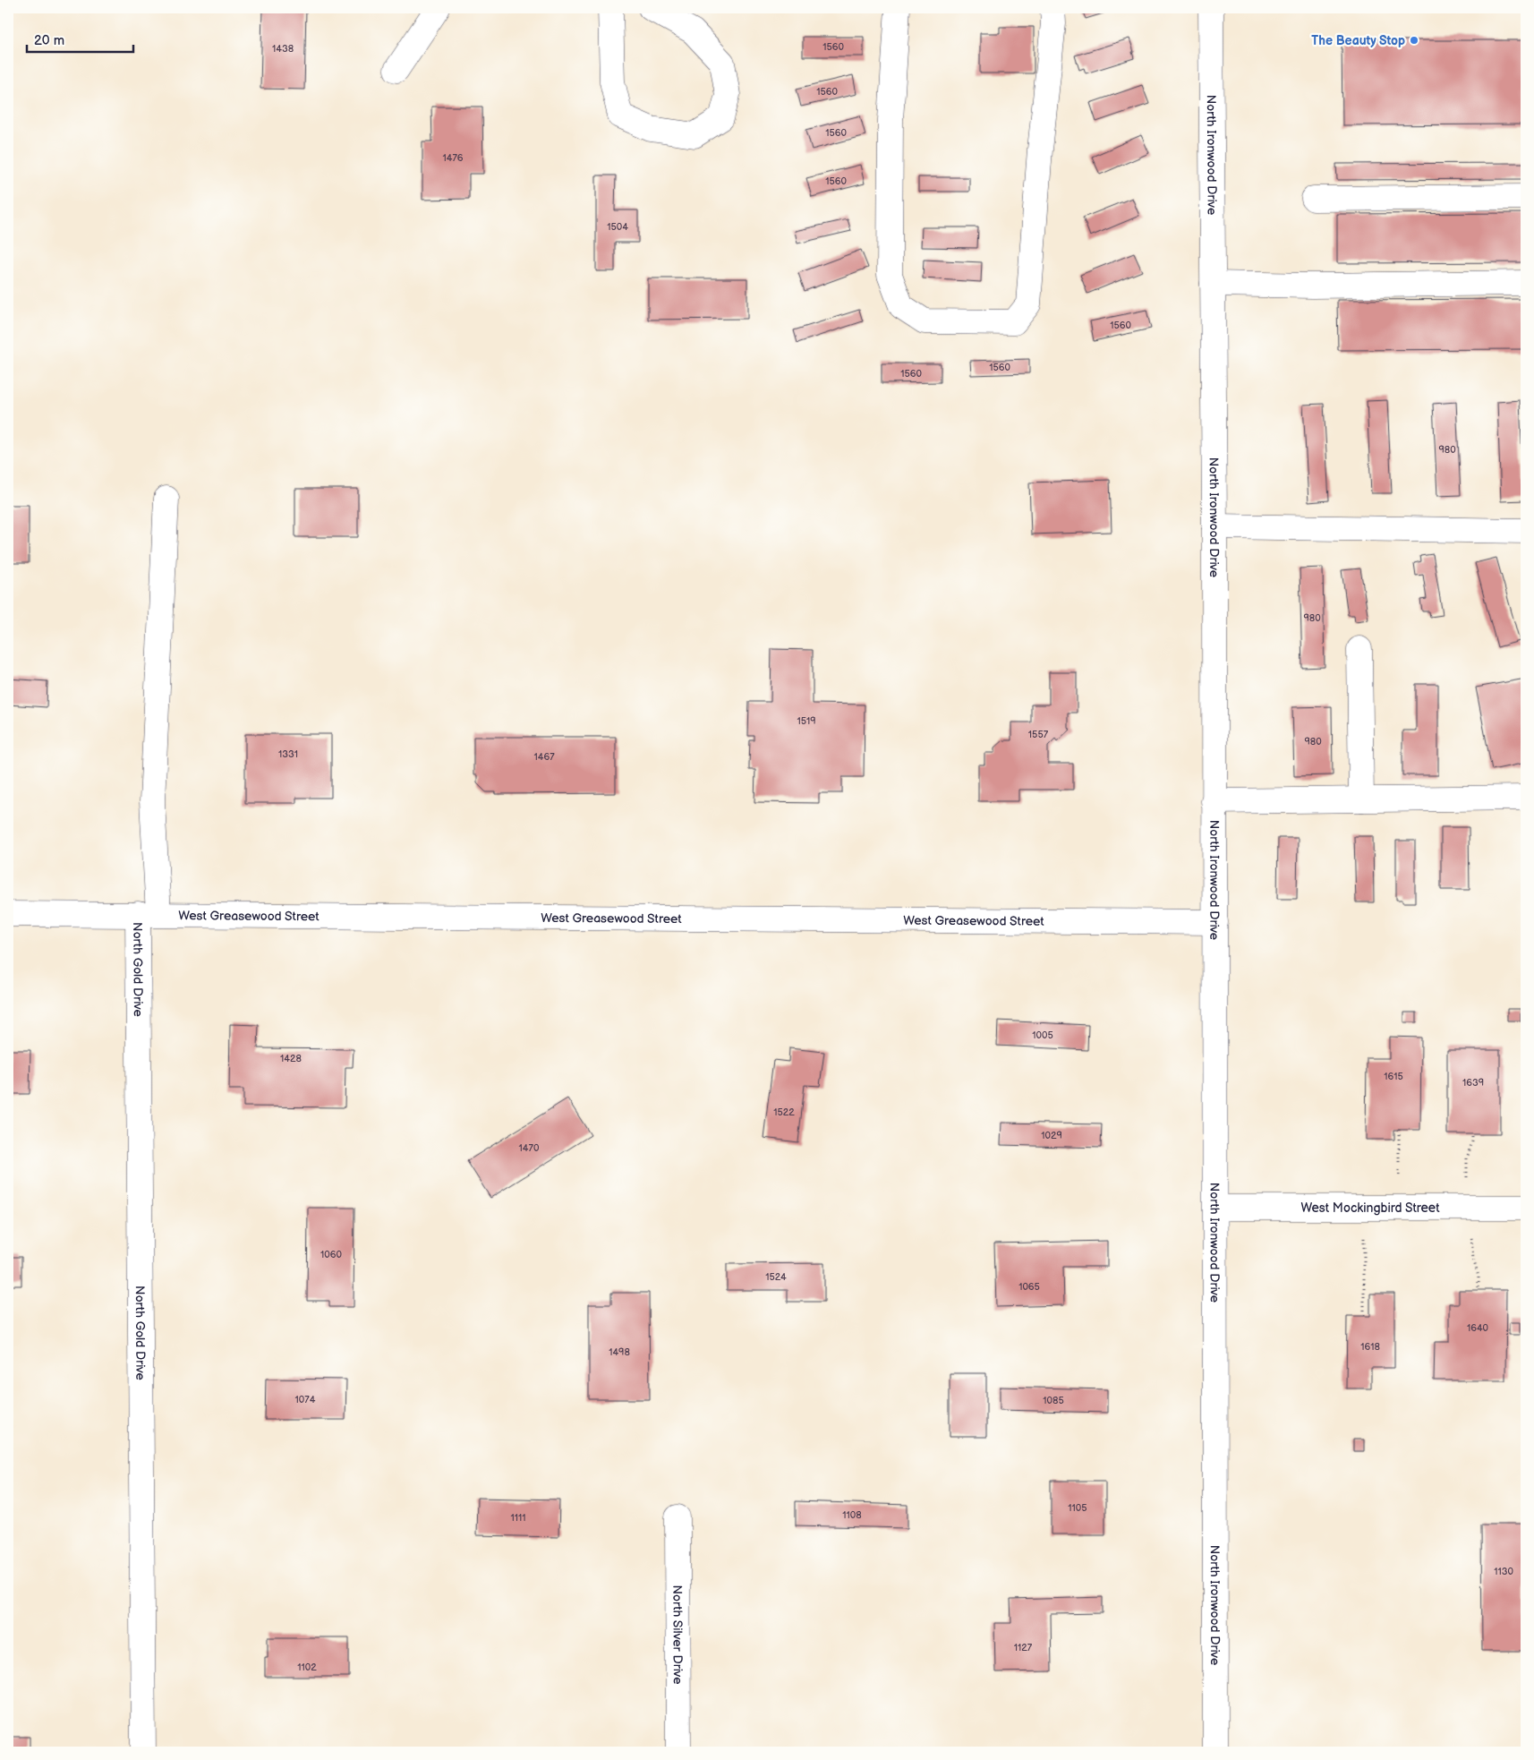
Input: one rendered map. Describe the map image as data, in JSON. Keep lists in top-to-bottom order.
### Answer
{
  "streets": {
    "street": [
      "North Ironwood Drive",
      "West Greasewood Street",
      "North Gold Drive",
      "West Mockingbird Street",
      "North Silver Drive"
    ]
  },
  "crossings": [
    ["North Ironwood Drive", "West Greasewood Street"],
    ["North Ironwood Drive", "West Mockingbird Street"],
    ["West Greasewood Street", "North Gold Drive"]
  ],
  "places": ["The Beauty Stop"],
  "house_numbers": [
    "1560",
    "1438",
    "1560",
    "1560",
    "1476",
    "1560",
    "1504",
    "1560",
    "1560",
    "1560",
    "980",
    "980",
    "1519",
    "1557",
    "980",
    "1331",
    "1467",
    "1005",
    "1428",
    "1615",
    "1639",
    "1522",
    "1029",
    "1470",
    "1060",
    "1524",
    "1065",
    "1640",
    "1618",
    "1498",
    "1074",
    "1085",
    "1105",
    "1108",
    "1111",
    "1130",
    "1127",
    "1102"
  ],
  "scale_bar": "20 m"
}
